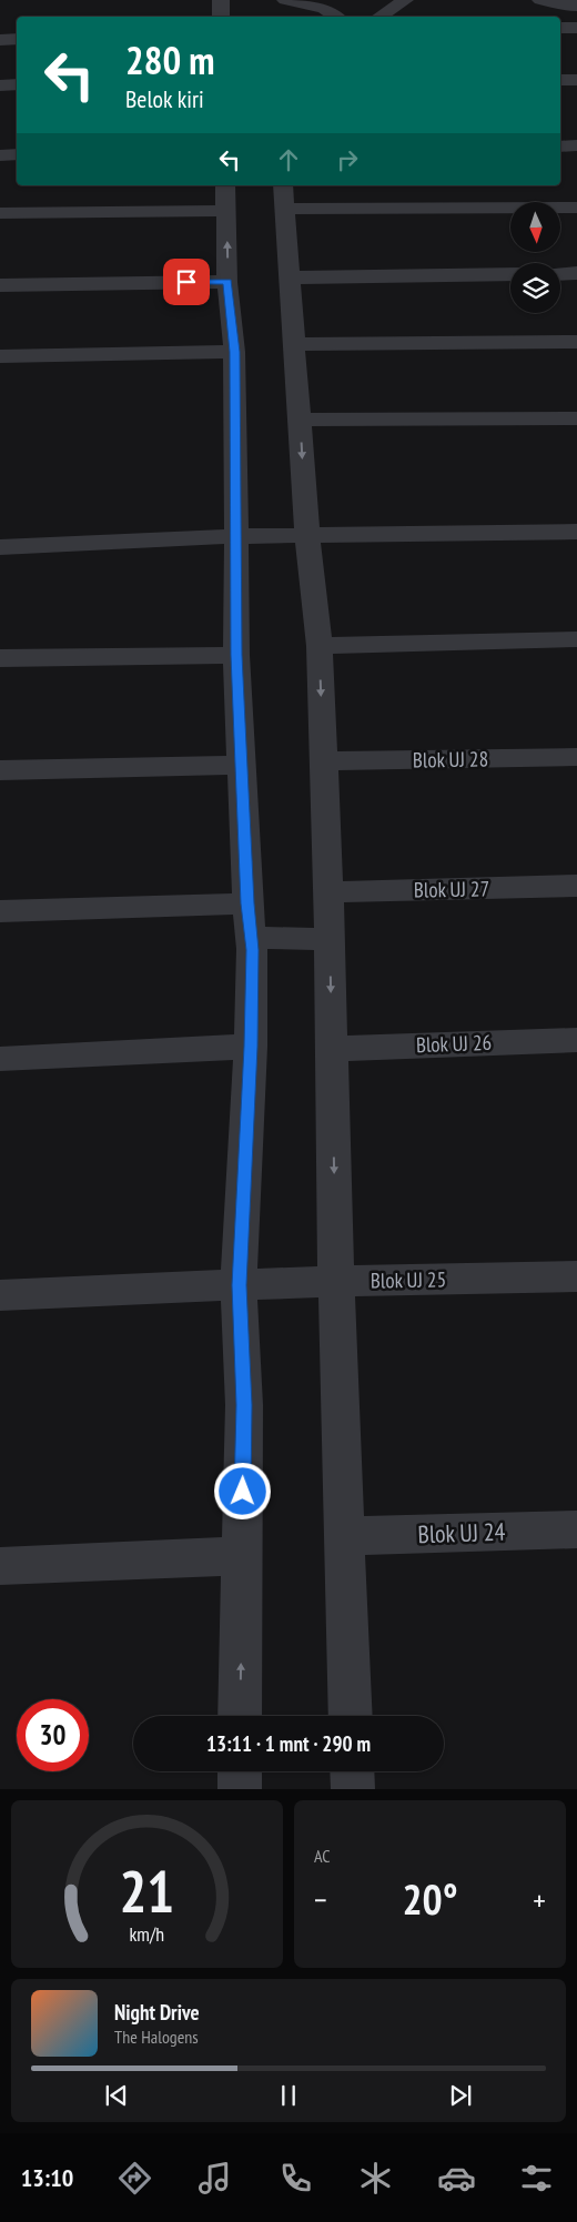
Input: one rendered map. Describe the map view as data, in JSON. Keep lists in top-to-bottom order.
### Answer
{
  "streets": {
    "street": [
      "Blok UJ 28",
      "Blok UJ 27",
      "Blok UJ 26",
      "Blok UJ 25",
      "Blok UJ 24"
    ]
  },
  "north": "bottom",
  "page": {
    "turn": ["280 m", "Belok kiri"],
    "limit": "30",
    "trip": "13:11 · 1 mnt · 290 m",
    "tile": "AC",
    "heat": ["−", "20°", "+"],
    "song": ["Night Drive", "The Halogens"],
    "tabs": "13:10",
    "gauge": ["21", "km/h"]
  }
}
